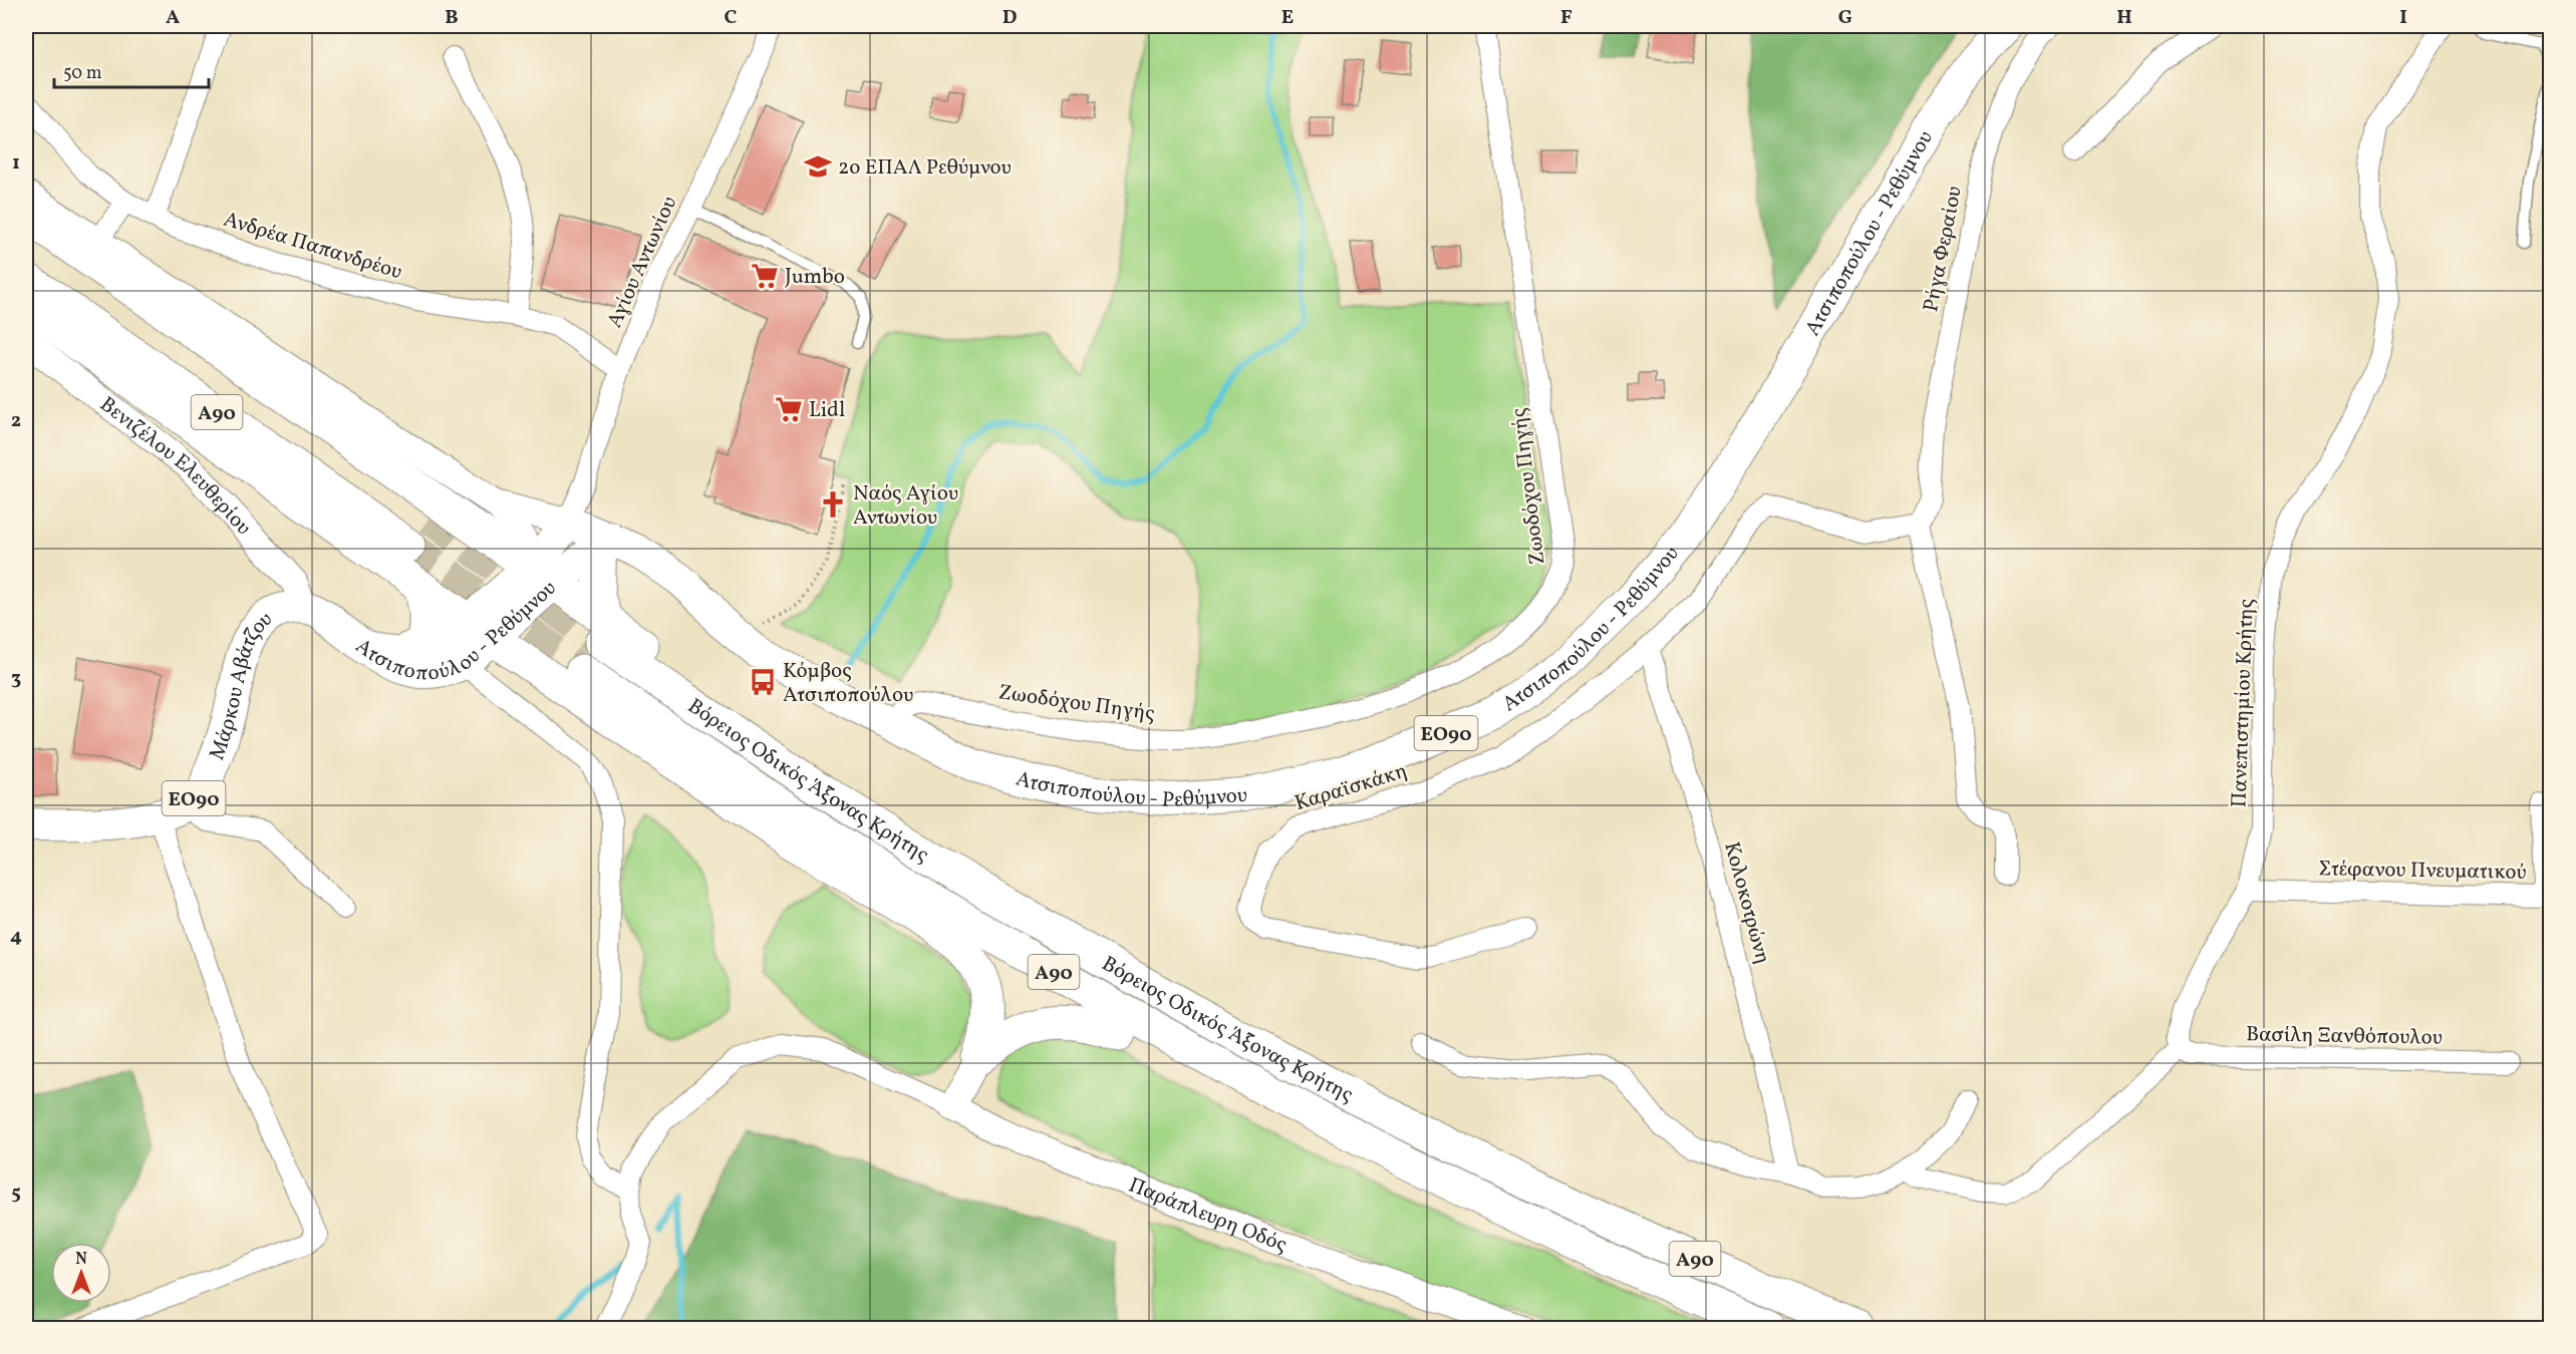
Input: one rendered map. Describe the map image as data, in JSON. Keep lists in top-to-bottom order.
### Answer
{
  "streets": {
    "highway": ["Α90", "Βόρειος Οδικός Άξονας Κρήτης"],
    "main road": ["Ατσιποπούλου - Ρεθύμνου", "Μάρκου Αβάτζου", "ΕΟ90"],
    "street": [
      "Ανδρέα Παπανδρέου",
      "Ρήγα Φεραίου",
      "Αγίου Αντωνίου",
      "Βενιζέλου Ελευθερίου",
      "Ζωοδόχου Πηγής",
      "Πανεπιστημίου Κρήτης",
      "Καραϊσκάκη",
      "Στέφανου Πνευματικού",
      "Κολοκοτρώνη",
      "Βασίλη Ξανθόπουλου",
      "Παράπλευρη Οδός"
    ]
  },
  "crossings": [
    ["Ατσιποπούλου - Ρεθύμνου", "Αγίου Αντωνίου"],
    ["Ατσιποπούλου - Ρεθύμνου", "Ζωοδόχου Πηγής"],
    ["Ατσιποπούλου - Ρεθύμνου", "Μάρκου Αβάτζου"],
    ["Ανδρέα Παπανδρέου", "Αγίου Αντωνίου"],
    ["Ρήγα Φεραίου", "Καραϊσκάκη"],
    ["Βενιζέλου Ελευθερίου", "Μάρκου Αβάτζου"],
    ["Μάρκου Αβάτζου", "ΕΟ90"],
    ["Πανεπιστημίου Κρήτης", "Στέφανου Πνευματικού"],
    ["Πανεπιστημίου Κρήτης", "Βασίλη Ξανθόπουλου"],
    ["Καραϊσκάκη", "Κολοκοτρώνη"]
  ],
  "places": {
    "school or university": ["2ο ΕΠΑΛ Ρεθύμνου"],
    "supermarket": ["Jumbo", "Lidl"],
    "church": ["Ναός Αγίου Αντωνίου"],
    "bus stop": ["Κόμβος Ατσιποπούλου"]
  },
  "scale_bar": "50 m",
  "north": "top",
  "grid": {
    "columns": [
      "A",
      "B",
      "C",
      "D",
      "E",
      "F",
      "G",
      "H",
      "I"
    ],
    "rows": [
      "1",
      "2",
      "3",
      "4",
      "5"
    ]
  }
}
